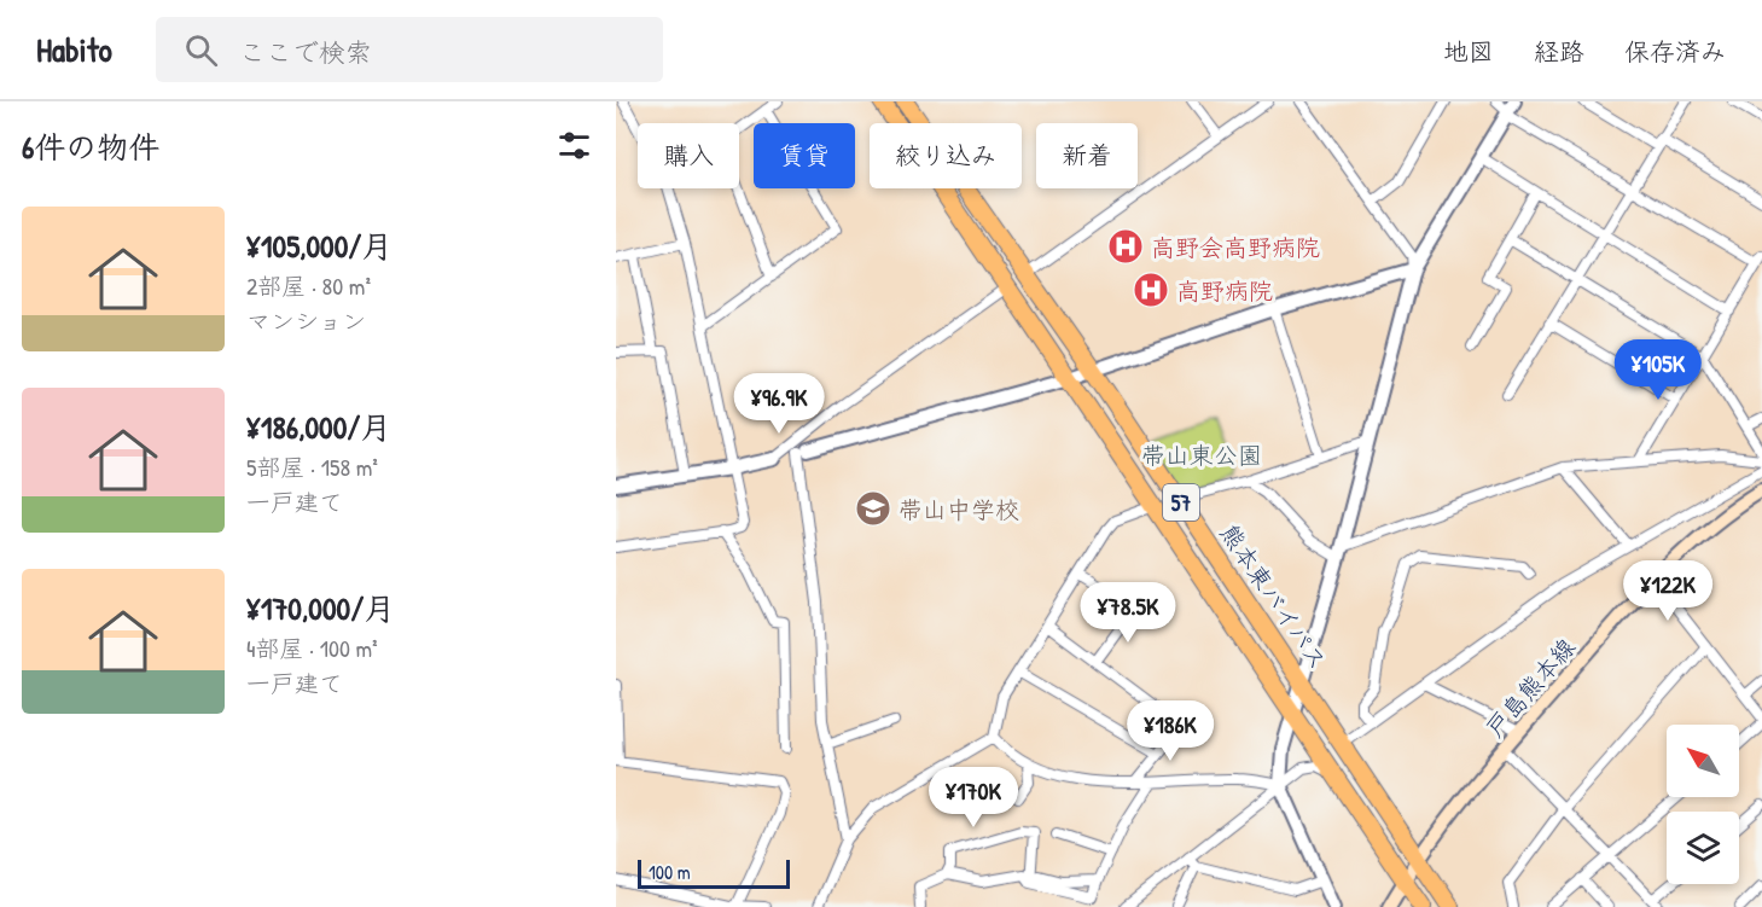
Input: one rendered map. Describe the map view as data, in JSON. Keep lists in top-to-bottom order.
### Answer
{
  "streets": {
    "highway": ["57", "熊本東バイパス"],
    "main road": ["戸島熊本線"]
  },
  "crossings": [
    ["熊本東バイパス", "戸島熊本線"]
  ],
  "parks": ["帯山東公園"],
  "places": {
    "hospital": ["高野会高野病院", "高野病院"],
    "school or university": ["帯山中学校"]
  },
  "scale_bar": "100 m",
  "north": "top left",
  "page": {
    "header": "Habito",
    "search": "ここで検索",
    "nav": ["地図", "経路", "保存済み"],
    "heading": "6件の物件",
    "chip": [
      "購入",
      "賃貸",
      "絞り込み",
      "新着"
    ],
    "list": [
      {
        "name": "¥105,000/月",
        "note": "2部屋 · 80 m² · マンション"
      },
      {
        "name": "¥186,000/月",
        "note": "5部屋 · 158 m² · 一戸建て"
      },
      {
        "name": "¥170,000/月",
        "note": "4部屋 · 100 m² · 一戸建て"
      }
    ],
    "price": [
      "¥105K",
      "¥96.9K",
      "¥122K",
      "¥78.5K",
      "¥186K",
      "¥170K"
    ],
    "scale": "100 m"
  }
}
